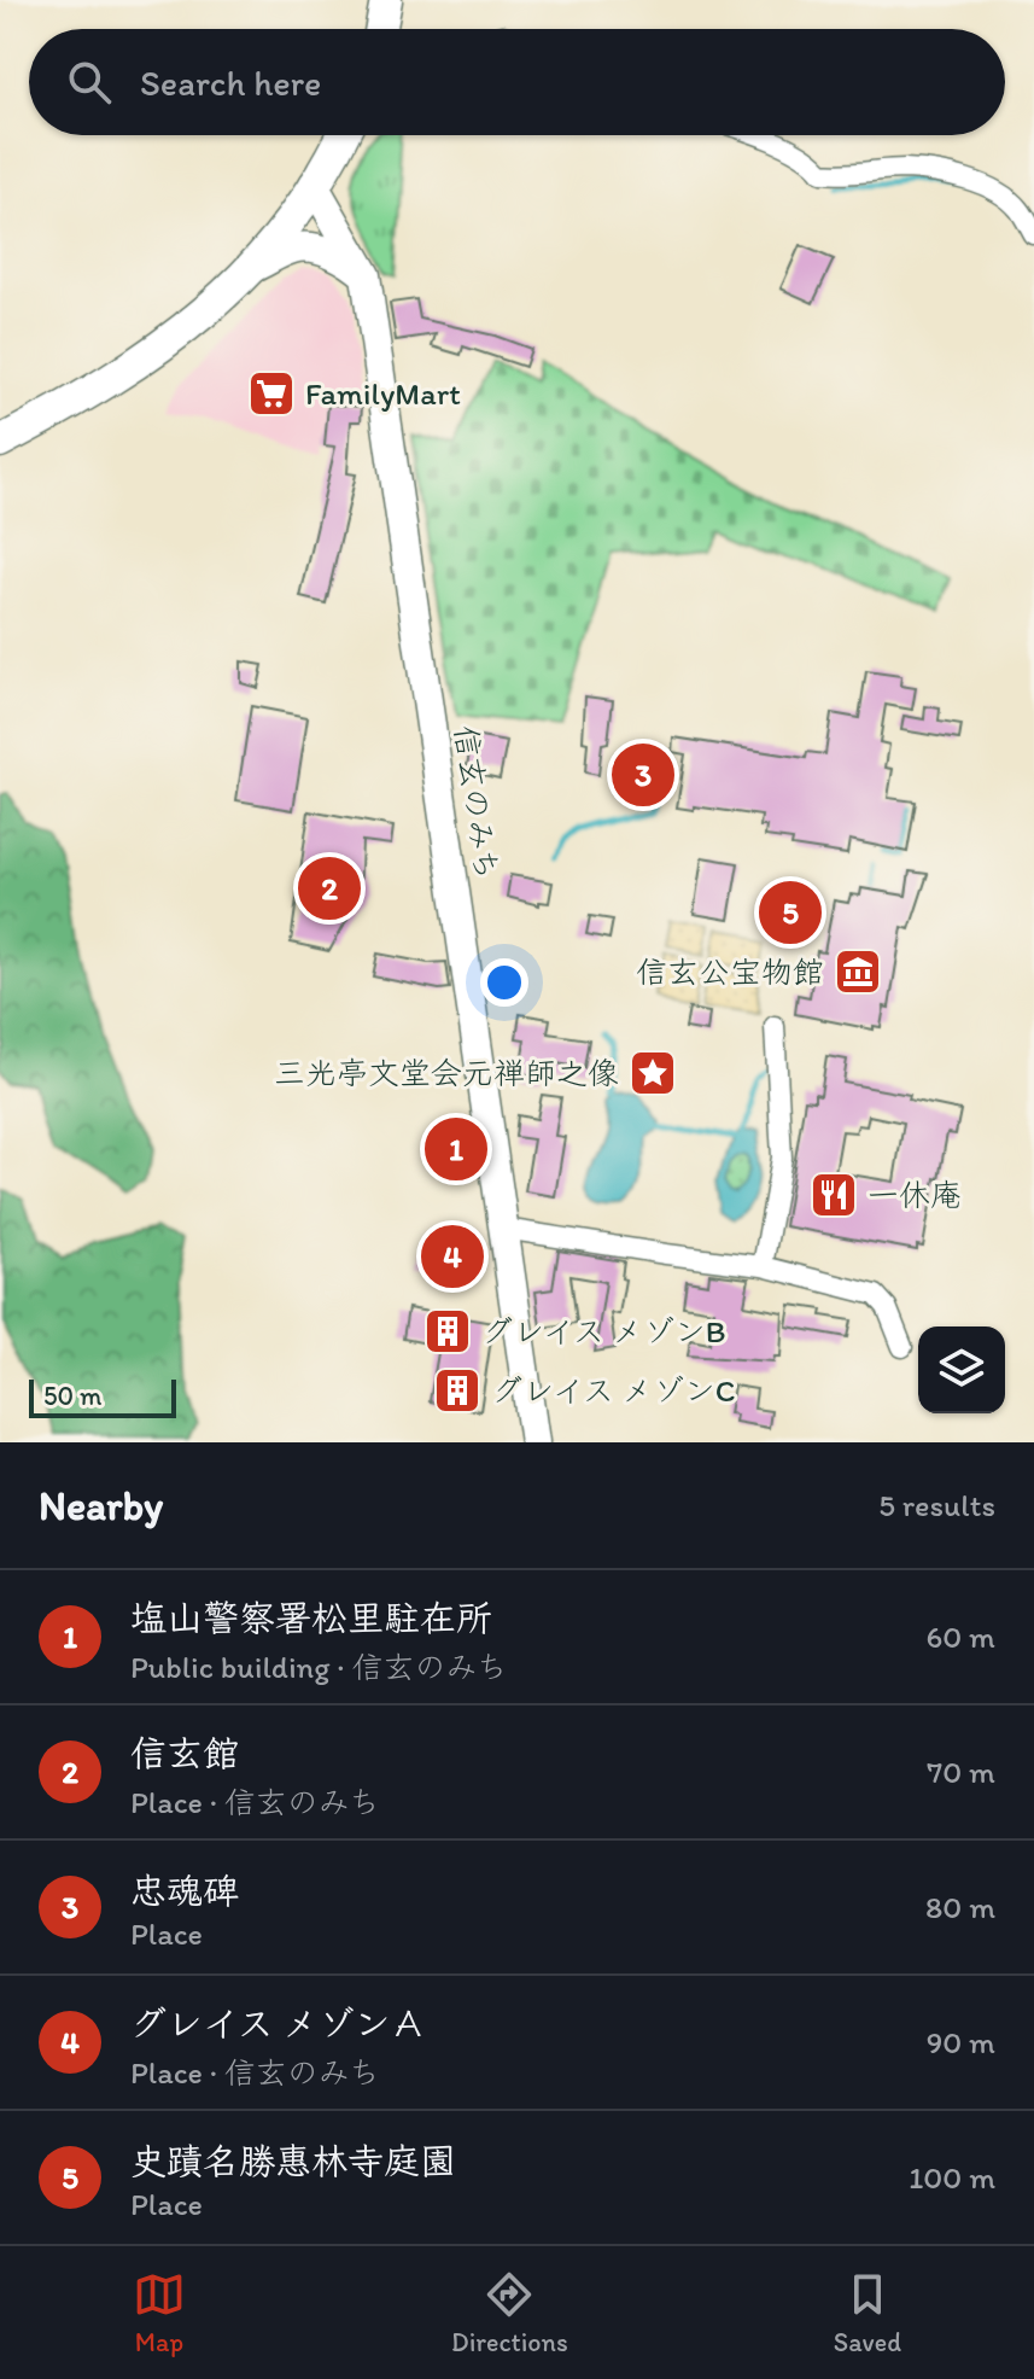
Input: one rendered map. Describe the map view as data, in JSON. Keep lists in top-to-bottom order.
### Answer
{
  "streets": {
    "main road": ["信玄のみち"]
  },
  "places": {
    "supermarket": ["FamilyMart"],
    "museum": ["信玄公宝物館"],
    "place": ["三光亭文堂会元禅師之像"],
    "restaurant": ["一休庵"],
    "building": ["グレイス メゾンB", "グレイス メゾンC"]
  },
  "scale_bar": "50 m",
  "page": {
    "search": "Search here",
    "pins": [
      "3",
      "2",
      "5",
      "1",
      "4"
    ],
    "scale": "50 m",
    "heading": ["Nearby", "5 results"],
    "list": [
      {
        "mark": "1",
        "name": "塩山警察署松里駐在所",
        "note": "Public building · 信玄のみち",
        "value": "60 m"
      },
      {
        "mark": "2",
        "name": "信玄館",
        "note": "Place · 信玄のみち",
        "value": "70 m"
      },
      {
        "mark": "3",
        "name": "忠魂碑",
        "note": "Place",
        "value": "80 m"
      },
      {
        "mark": "4",
        "name": "グレイス メゾンＡ",
        "note": "Place · 信玄のみち",
        "value": "90 m"
      },
      {
        "mark": "5",
        "name": "史蹟名勝惠林寺庭園",
        "note": "Place",
        "value": "100 m"
      }
    ],
    "nav": ["Map", "Directions", "Saved"]
  }
}
